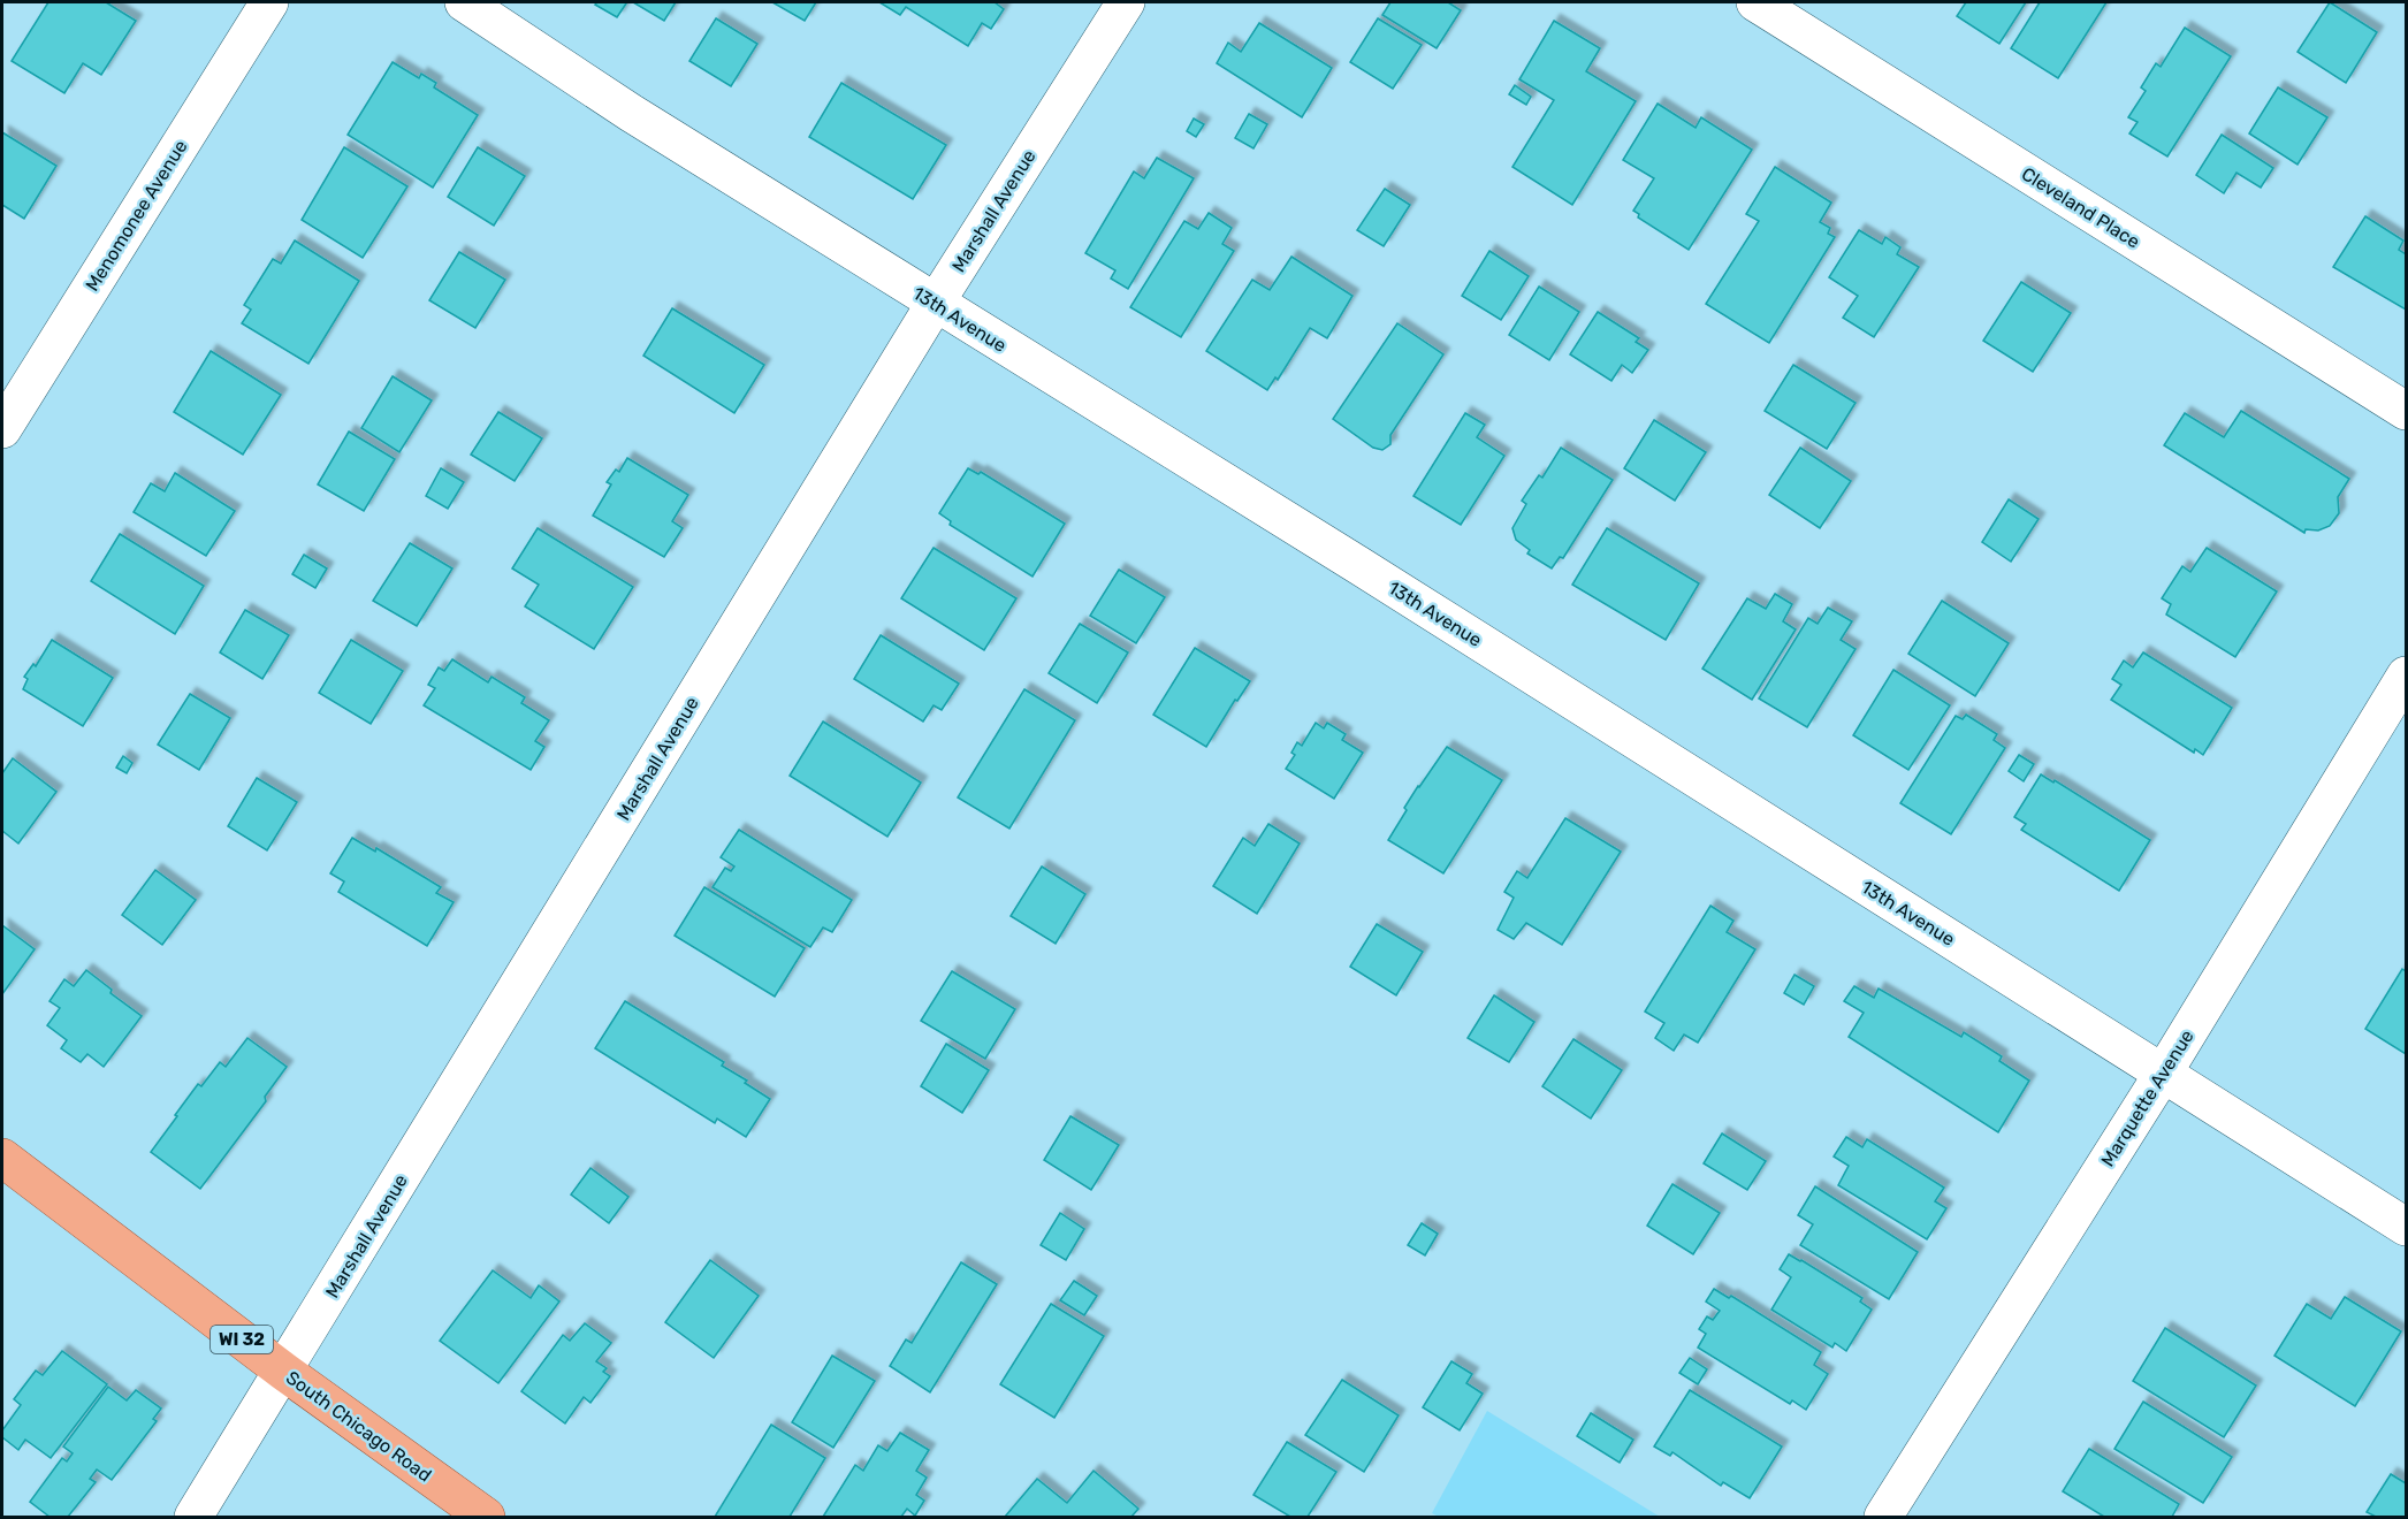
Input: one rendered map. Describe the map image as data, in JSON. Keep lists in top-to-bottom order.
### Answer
{
  "streets": {
    "main road": ["WI 32", "South Chicago Road"],
    "street": [
      "Cleveland Place",
      "Marshall Avenue",
      "Menomonee Avenue",
      "13th Avenue",
      "Marquette Avenue"
    ]
  },
  "crossings": [
    ["Marshall Avenue", "13th Avenue"],
    ["Marshall Avenue", "South Chicago Road"],
    ["13th Avenue", "Marquette Avenue"]
  ]
}
